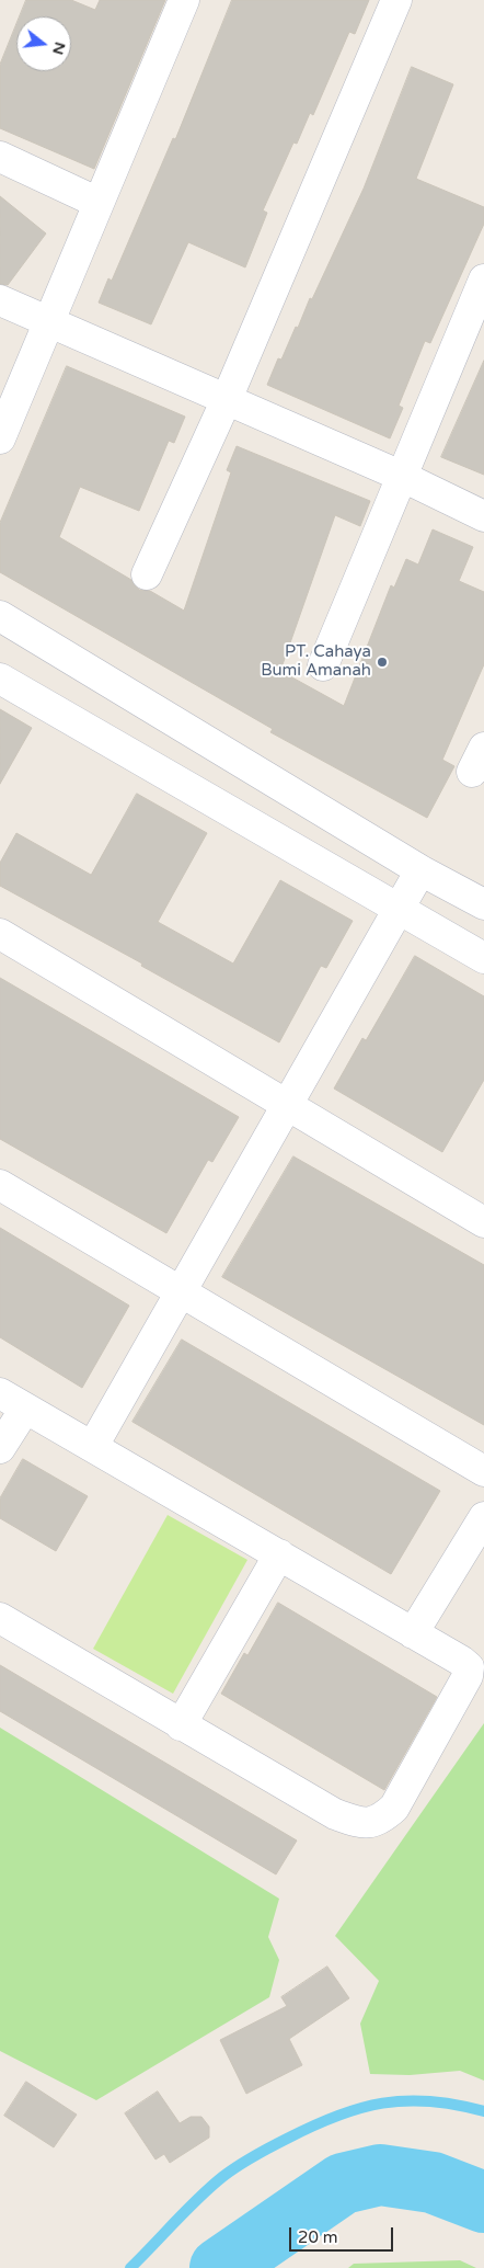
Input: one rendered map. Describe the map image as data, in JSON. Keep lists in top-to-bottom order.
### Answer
{
  "places": ["PT. Cahaya Bumi Amanah"],
  "scale_bar": "20 m",
  "north": "right"
}
